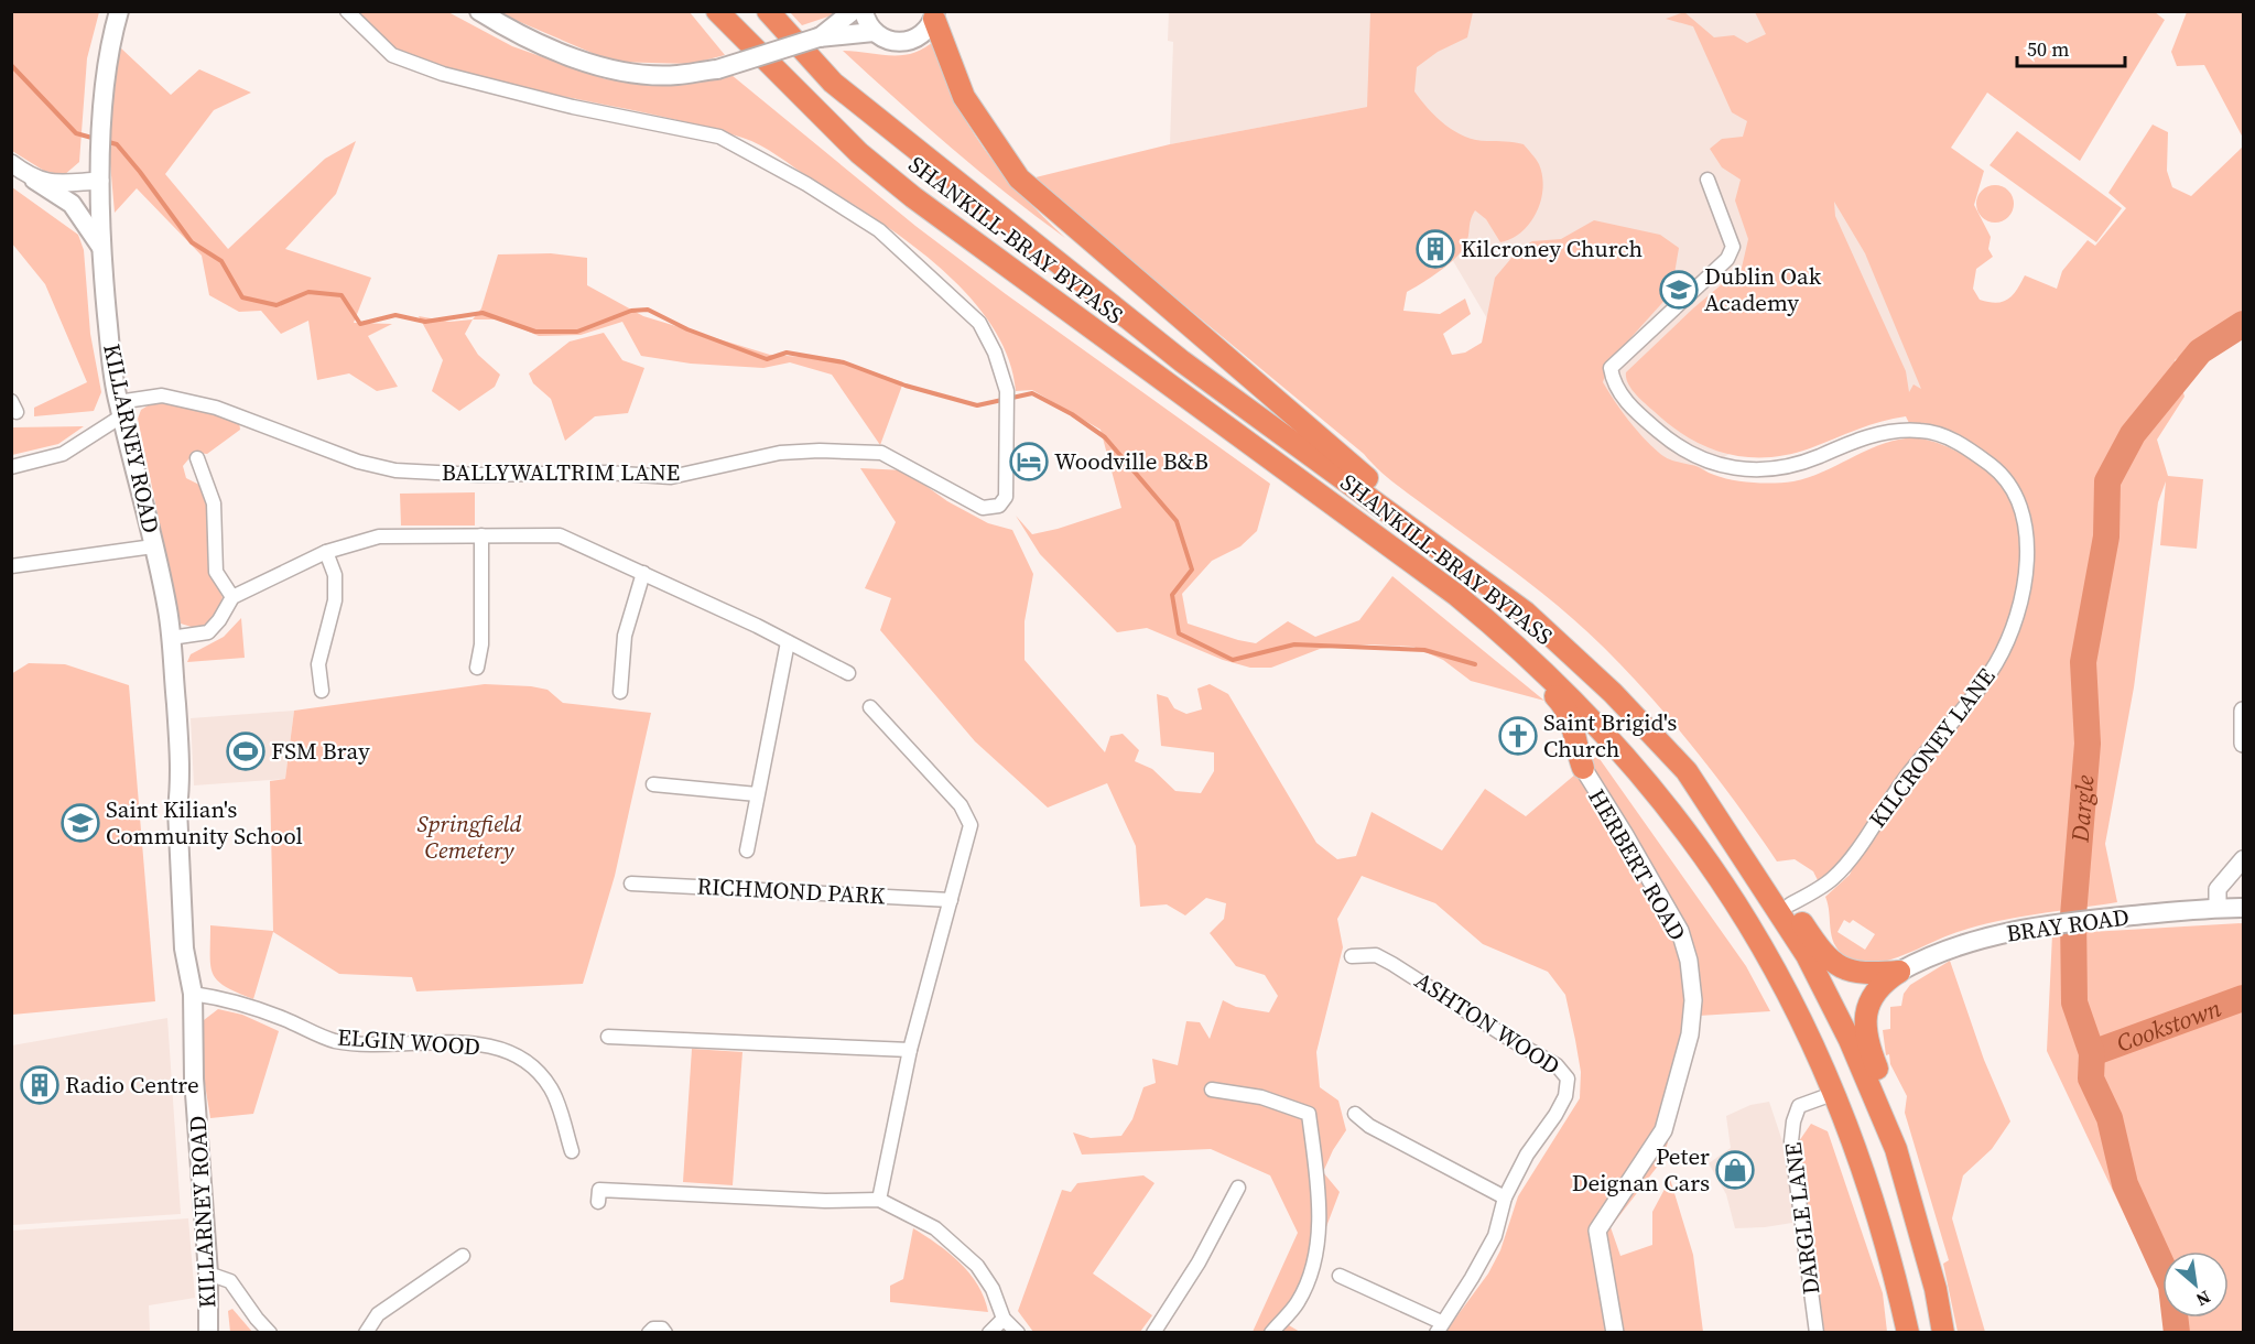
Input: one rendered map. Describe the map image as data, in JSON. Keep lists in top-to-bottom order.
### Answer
{
  "streets": {
    "highway": ["SHANKILL-BRAY BYPASS"],
    "main road": ["KILLARNEY ROAD", "BRAY ROAD"],
    "street": [
      "BALLYWALTRIM LANE",
      "KILCRONEY LANE",
      "HERBERT ROAD",
      "RICHMOND PARK",
      "ASHTON WOOD",
      "ELGIN WOOD",
      "DARGLE LANE"
    ]
  },
  "crossings": [
    ["SHANKILL-BRAY BYPASS", "DARGLE LANE"],
    ["KILLARNEY ROAD", "BALLYWALTRIM LANE"],
    ["KILLARNEY ROAD", "ELGIN WOOD"]
  ],
  "water": ["Dargle", "Cookstown"],
  "parks": ["Springfield Cemetery"],
  "places": {
    "building": ["Kilcroney Church", "Radio Centre"],
    "school or university": ["Dublin Oak Academy", "Saint Kilian's Community School"],
    "hotel": ["Woodville B&B"],
    "church": ["Saint Brigid's Church"],
    "sports": ["FSM Bray"],
    "shop": ["Peter Deignan Cars"]
  },
  "scale_bar": "50 m",
  "north": "bottom right"
}
